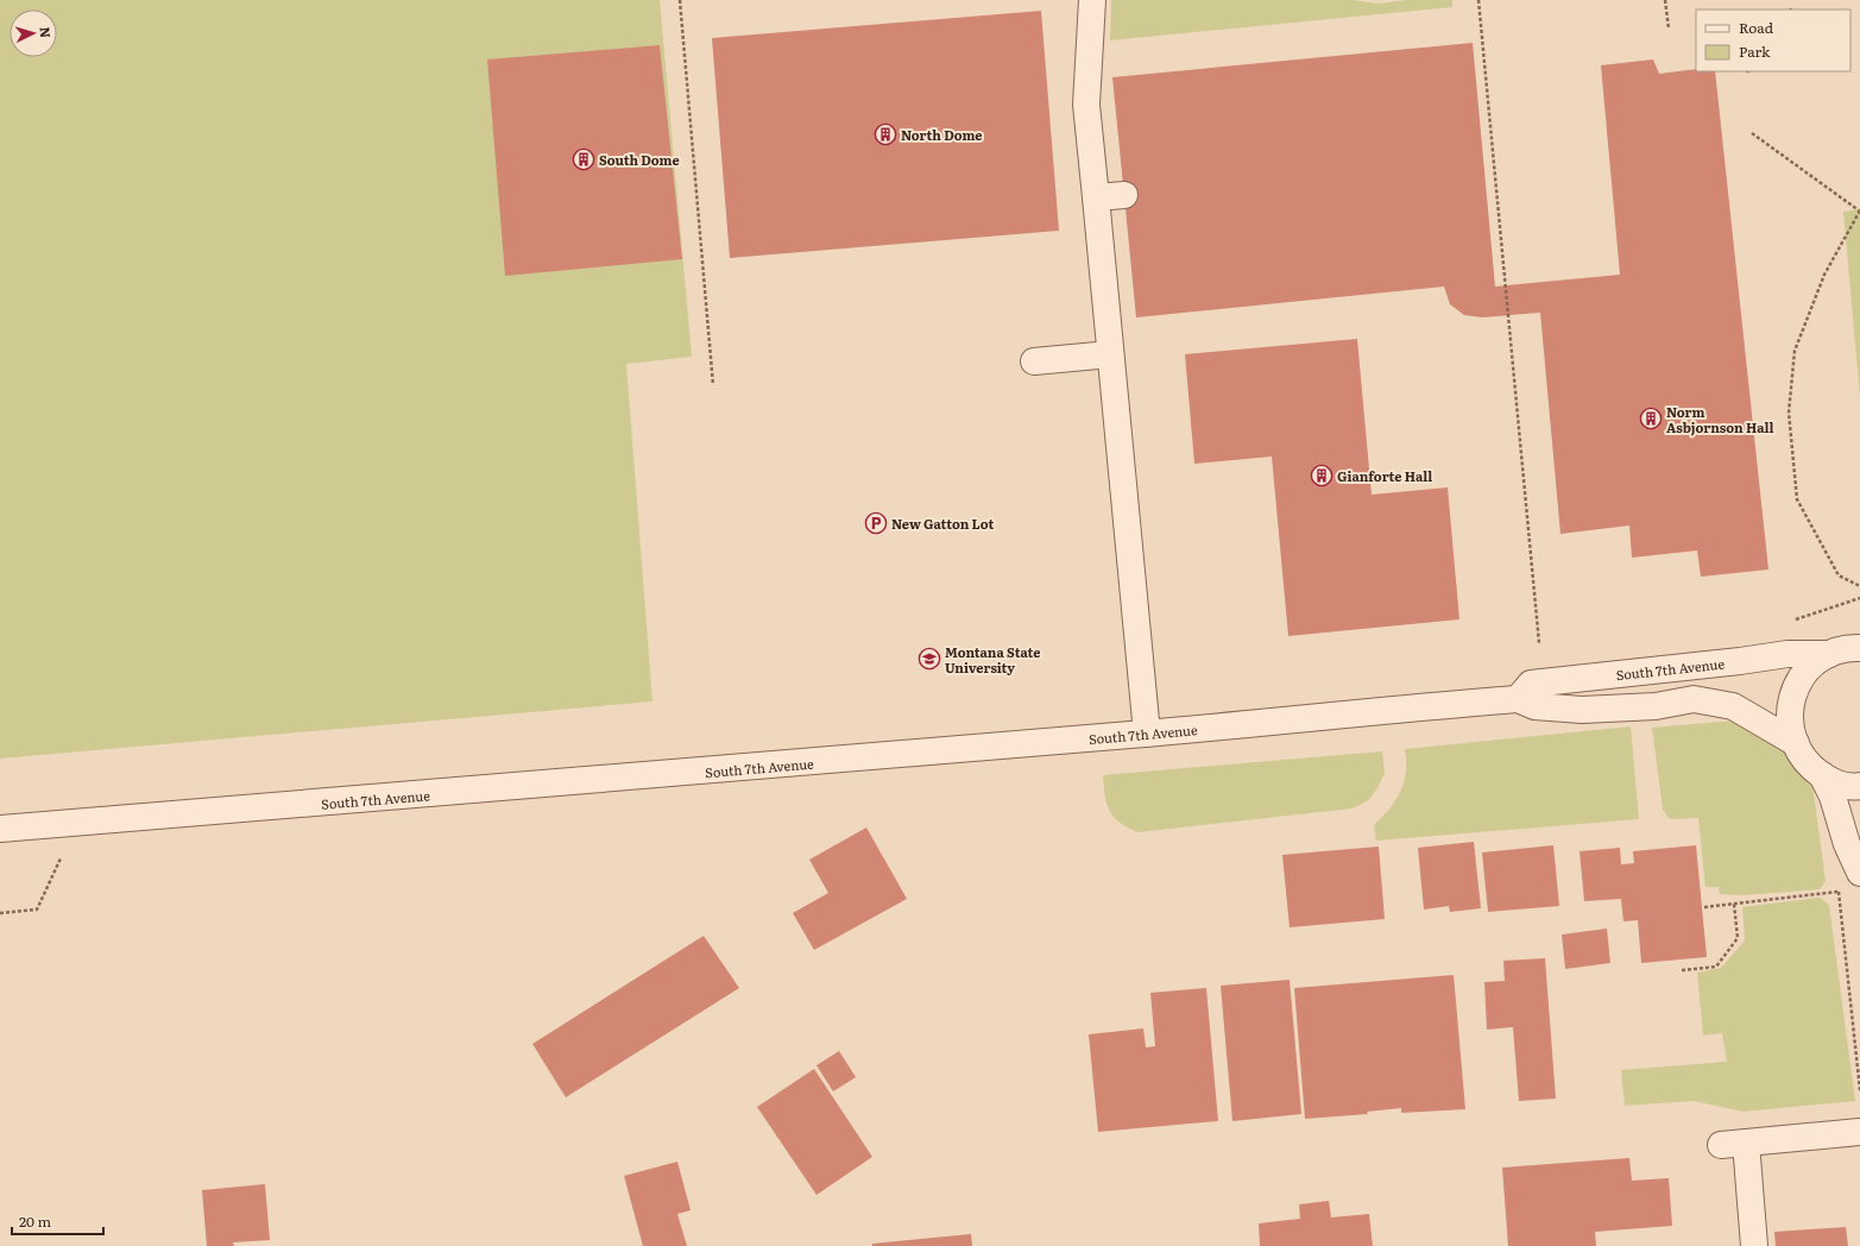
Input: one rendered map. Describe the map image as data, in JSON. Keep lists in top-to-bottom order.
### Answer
{
  "streets": {
    "street": ["South 7th Avenue"]
  },
  "places": {
    "building": [
      "North Dome",
      "South Dome",
      "Norm Asbjornson Hall",
      "Gianforte Hall"
    ],
    "parking": ["New Gatton Lot"],
    "school or university": ["Montana State University"]
  },
  "legend": ["Road", "Park"],
  "scale_bar": "20 m",
  "north": "right"
}
